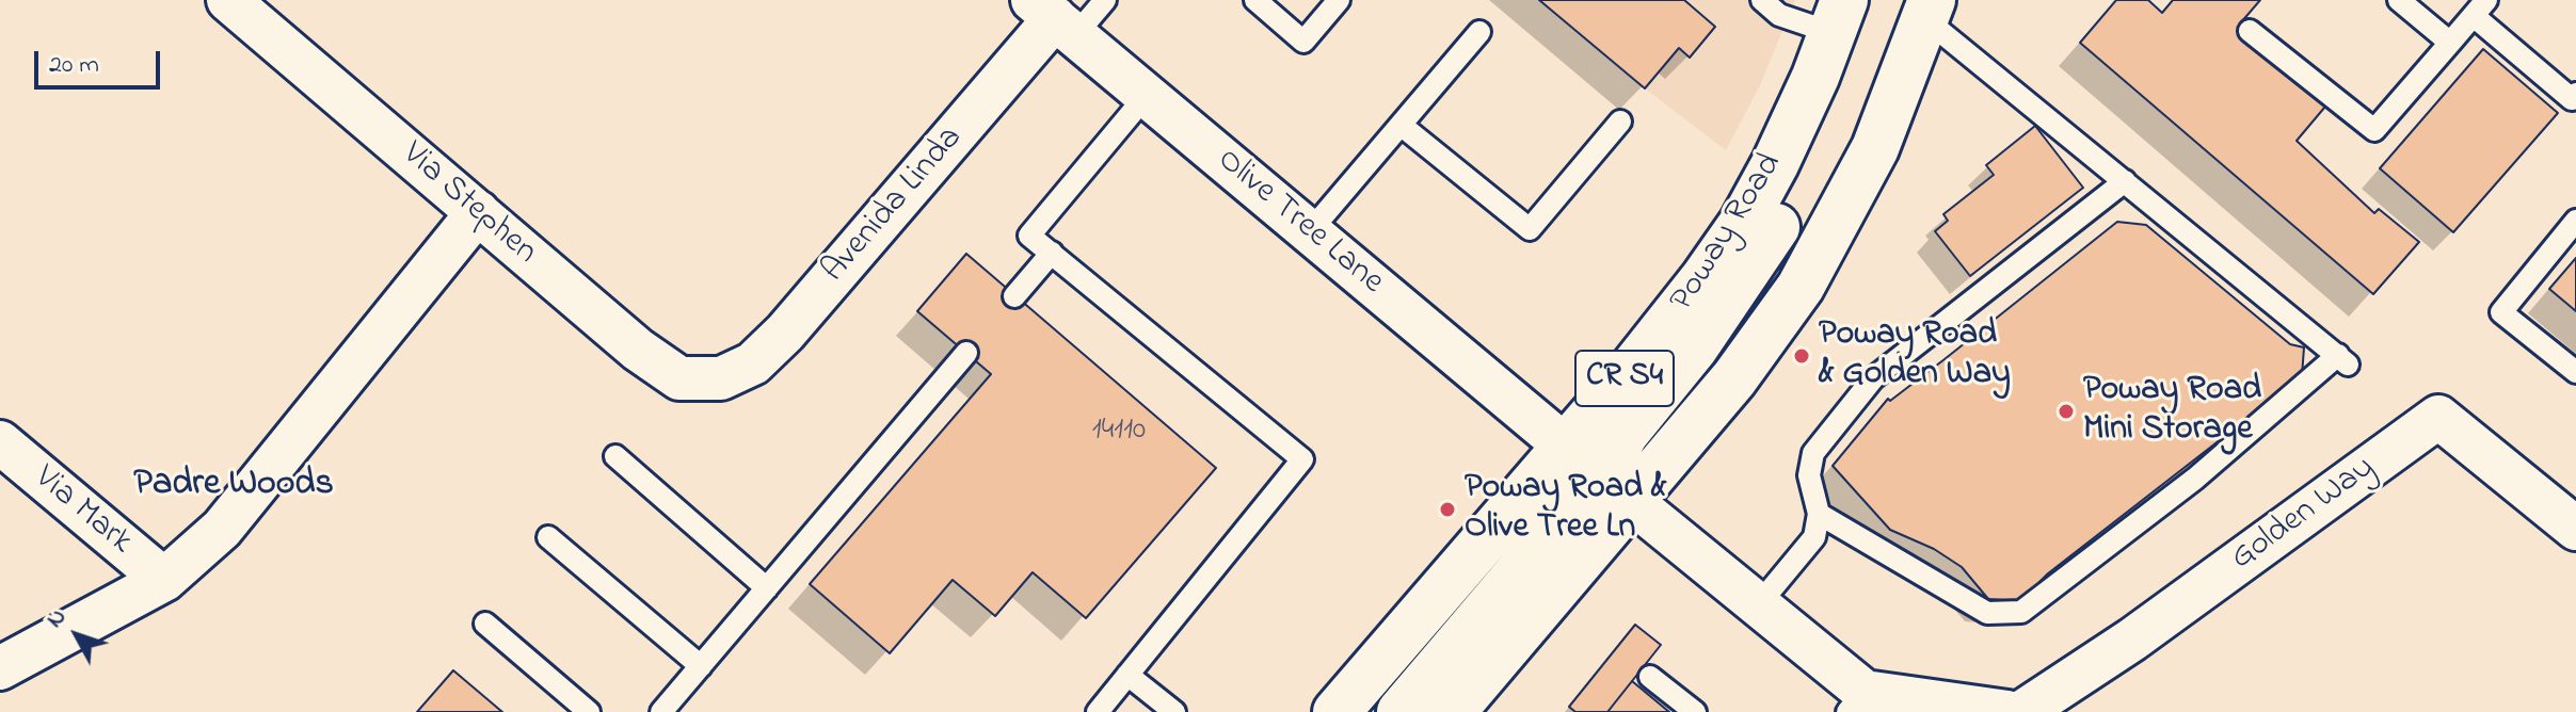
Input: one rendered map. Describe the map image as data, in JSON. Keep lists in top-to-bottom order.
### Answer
{
  "streets": {
    "main road": ["Poway Road", "CR S4"],
    "street": [
      "Via Stephen",
      "Avenida Linda",
      "Olive Tree Lane",
      "Via Mark",
      "Golden Way"
    ]
  },
  "crossings": [
    ["Via Stephen", "Avenida Linda"],
    ["Avenida Linda", "Olive Tree Lane"],
    ["Olive Tree Lane", "Poway Road"]
  ],
  "districts": ["Padre Woods"],
  "places": ["Poway Road & Golden Way", "Poway Road Mini Storage", "Poway Road & Olive Tree Ln"],
  "house_numbers": ["14110"],
  "scale_bar": "20 m",
  "north": "top left"
}
